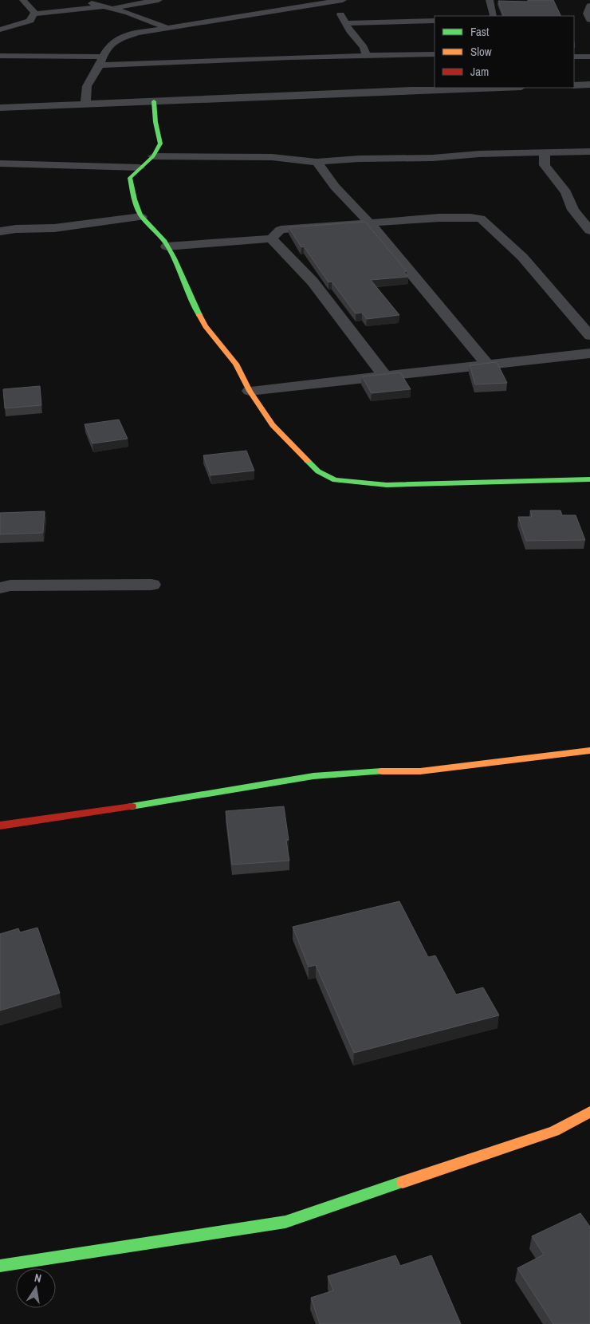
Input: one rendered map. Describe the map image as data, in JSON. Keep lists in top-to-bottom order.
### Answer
{
  "legend": ["Fast", "Slow", "Jam"],
  "north": "top"
}
